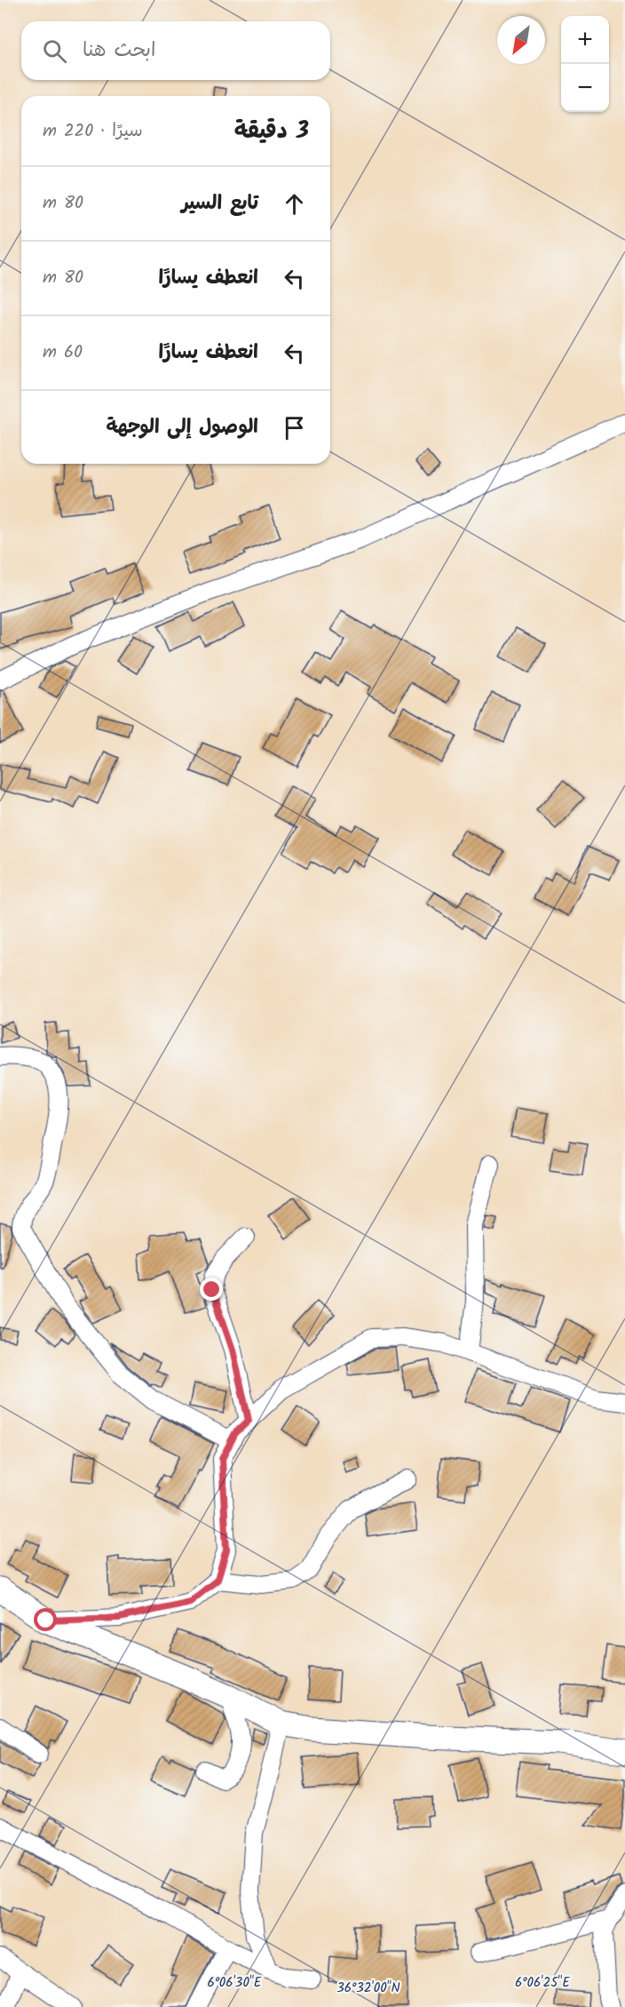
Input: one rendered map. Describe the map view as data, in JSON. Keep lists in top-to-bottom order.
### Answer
{
  "north": "bottom left",
  "page": {
    "map_buttons": ["+", "−"],
    "search": "ابحث هنا",
    "heading": ["3 دقيقة", "سيرًا · 220 m"],
    "list": [
      ["تابع السير", "80 m"],
      ["انعطف يسارًا", "80 m"],
      ["انعطف يسارًا", "60 m"],
      "الوصول إلى الوجهة"
    ]
  },
  "coordinates": ["6°06'30\"E", "6°06'25\"E", "36°32'00\"N"]
}
